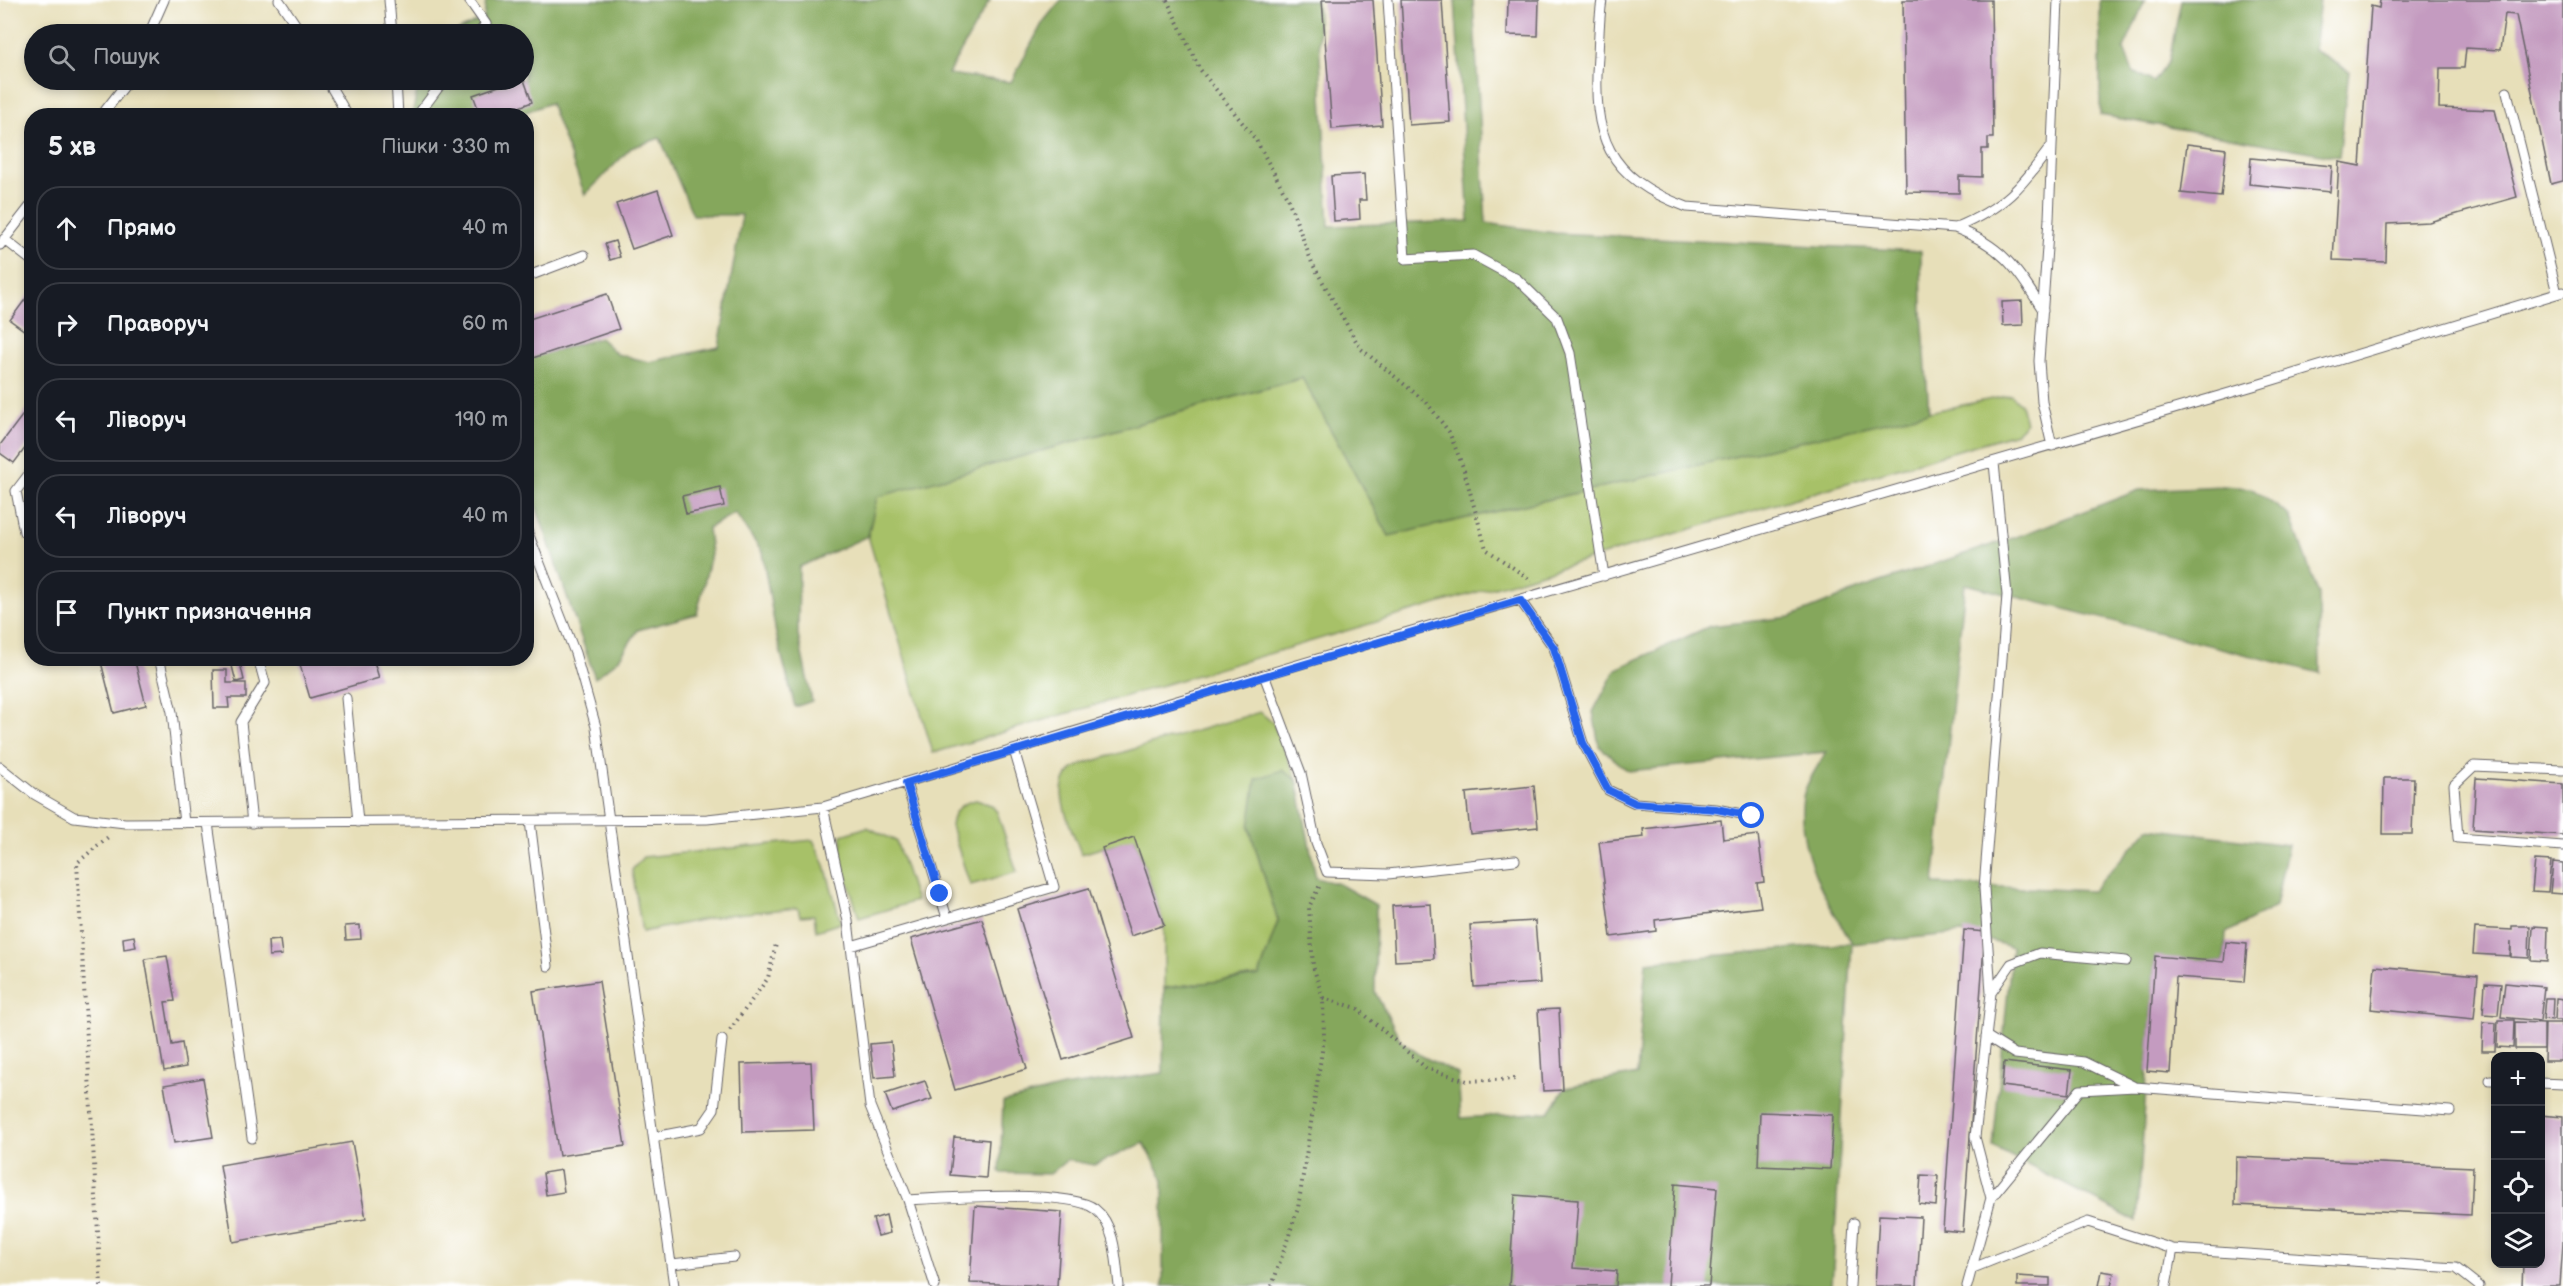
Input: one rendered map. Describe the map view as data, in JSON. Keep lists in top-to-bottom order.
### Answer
{
  "page": {
    "search": "Пошук",
    "heading": ["5 хв", "Пішки · 330 m"],
    "list": [
      ["Прямо", "40 m"],
      ["Праворуч", "60 m"],
      ["Ліворуч", "190 m"],
      ["Ліворуч", "40 m"],
      "Пункт призначення"
    ],
    "map_buttons": ["+", "−"]
  }
}
